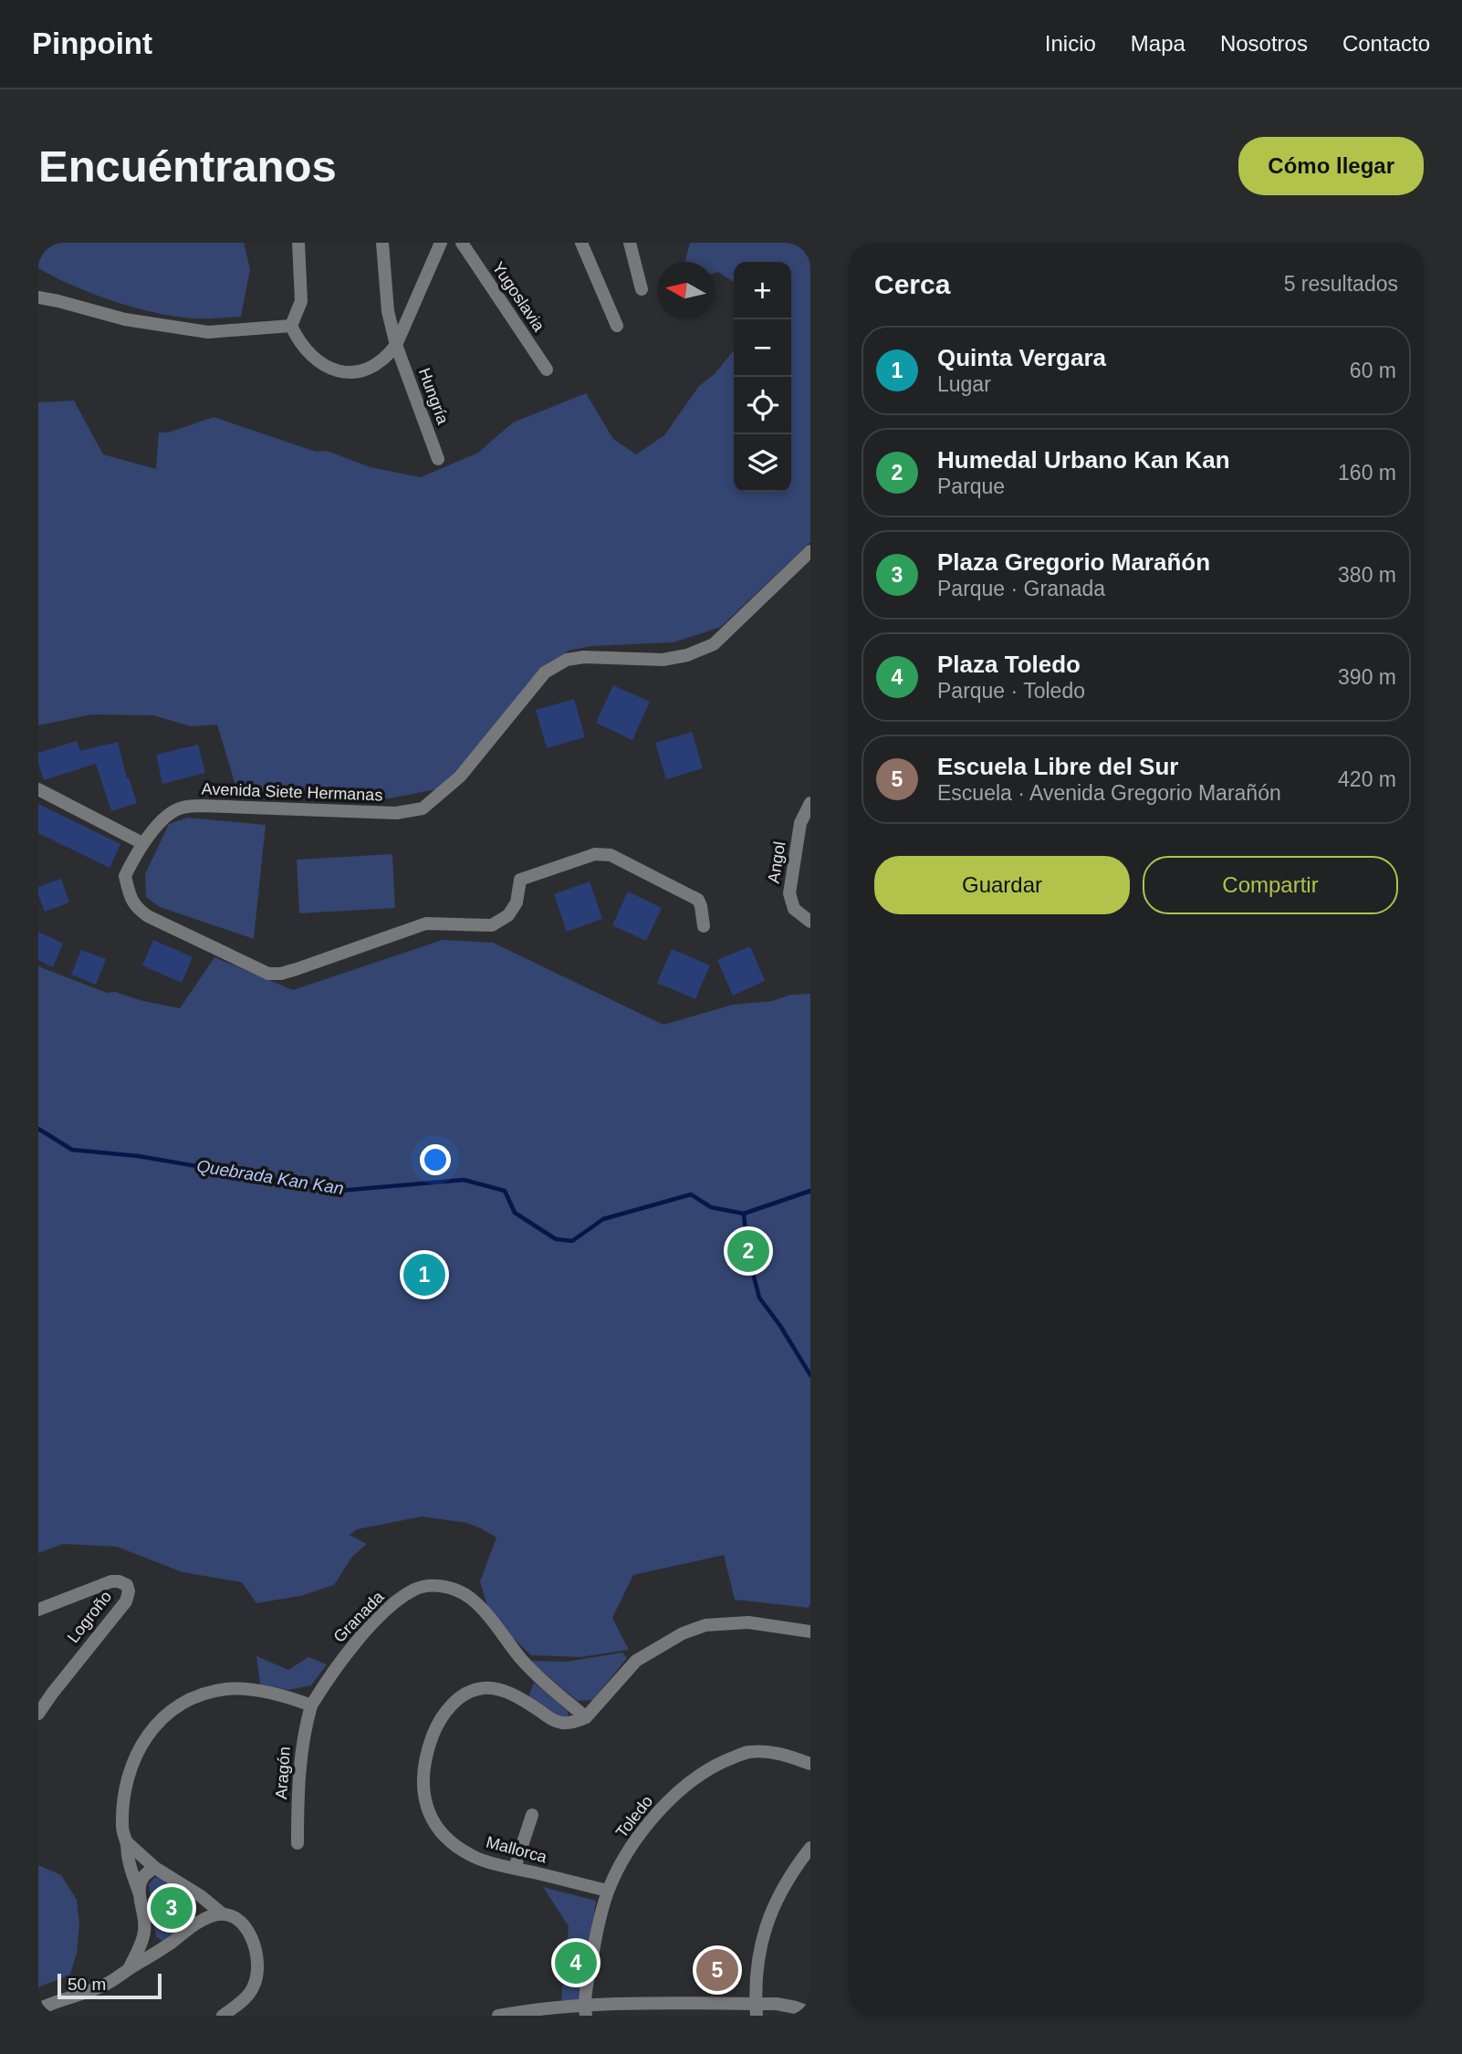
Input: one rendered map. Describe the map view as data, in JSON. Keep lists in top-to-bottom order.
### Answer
{
  "streets": {
    "street": [
      "Yugoslavia",
      "Hungría",
      "Avenida Siete Hermanas",
      "Angol",
      "Logroño",
      "Granada",
      "Aragón",
      "Toledo",
      "Mallorca"
    ]
  },
  "crossings": [
    ["Granada", "Aragón"],
    ["Granada", "Mallorca"],
    ["Toledo", "Mallorca"]
  ],
  "water": ["Quebrada Kan Kan"],
  "scale_bar": "50 m",
  "north": "left",
  "page": {
    "header": "Pinpoint",
    "nav": [
      "Inicio",
      "Mapa",
      "Nosotros",
      "Contacto"
    ],
    "buttons": [
      "Cómo llegar",
      ["Guardar", "Compartir"]
    ],
    "title": "Encuéntranos",
    "heading": ["Cerca", "5 resultados"],
    "map_buttons": ["+", "−"],
    "list": [
      {
        "mark": "1",
        "name": "Quinta Vergara",
        "note": "Lugar",
        "value": "60 m"
      },
      {
        "mark": "2",
        "name": "Humedal Urbano Kan Kan",
        "note": "Parque",
        "value": "160 m"
      },
      {
        "mark": "3",
        "name": "Plaza Gregorio Marañón",
        "note": "Parque · Granada",
        "value": "380 m"
      },
      {
        "mark": "4",
        "name": "Plaza Toledo",
        "note": "Parque · Toledo",
        "value": "390 m"
      },
      {
        "mark": "5",
        "name": "Escuela Libre del Sur",
        "note": "Escuela · Avenida Gregorio Marañón",
        "value": "420 m"
      }
    ],
    "pins": [
      "2",
      "1",
      "3",
      "4",
      "5"
    ],
    "scale": "50 m"
  }
}
